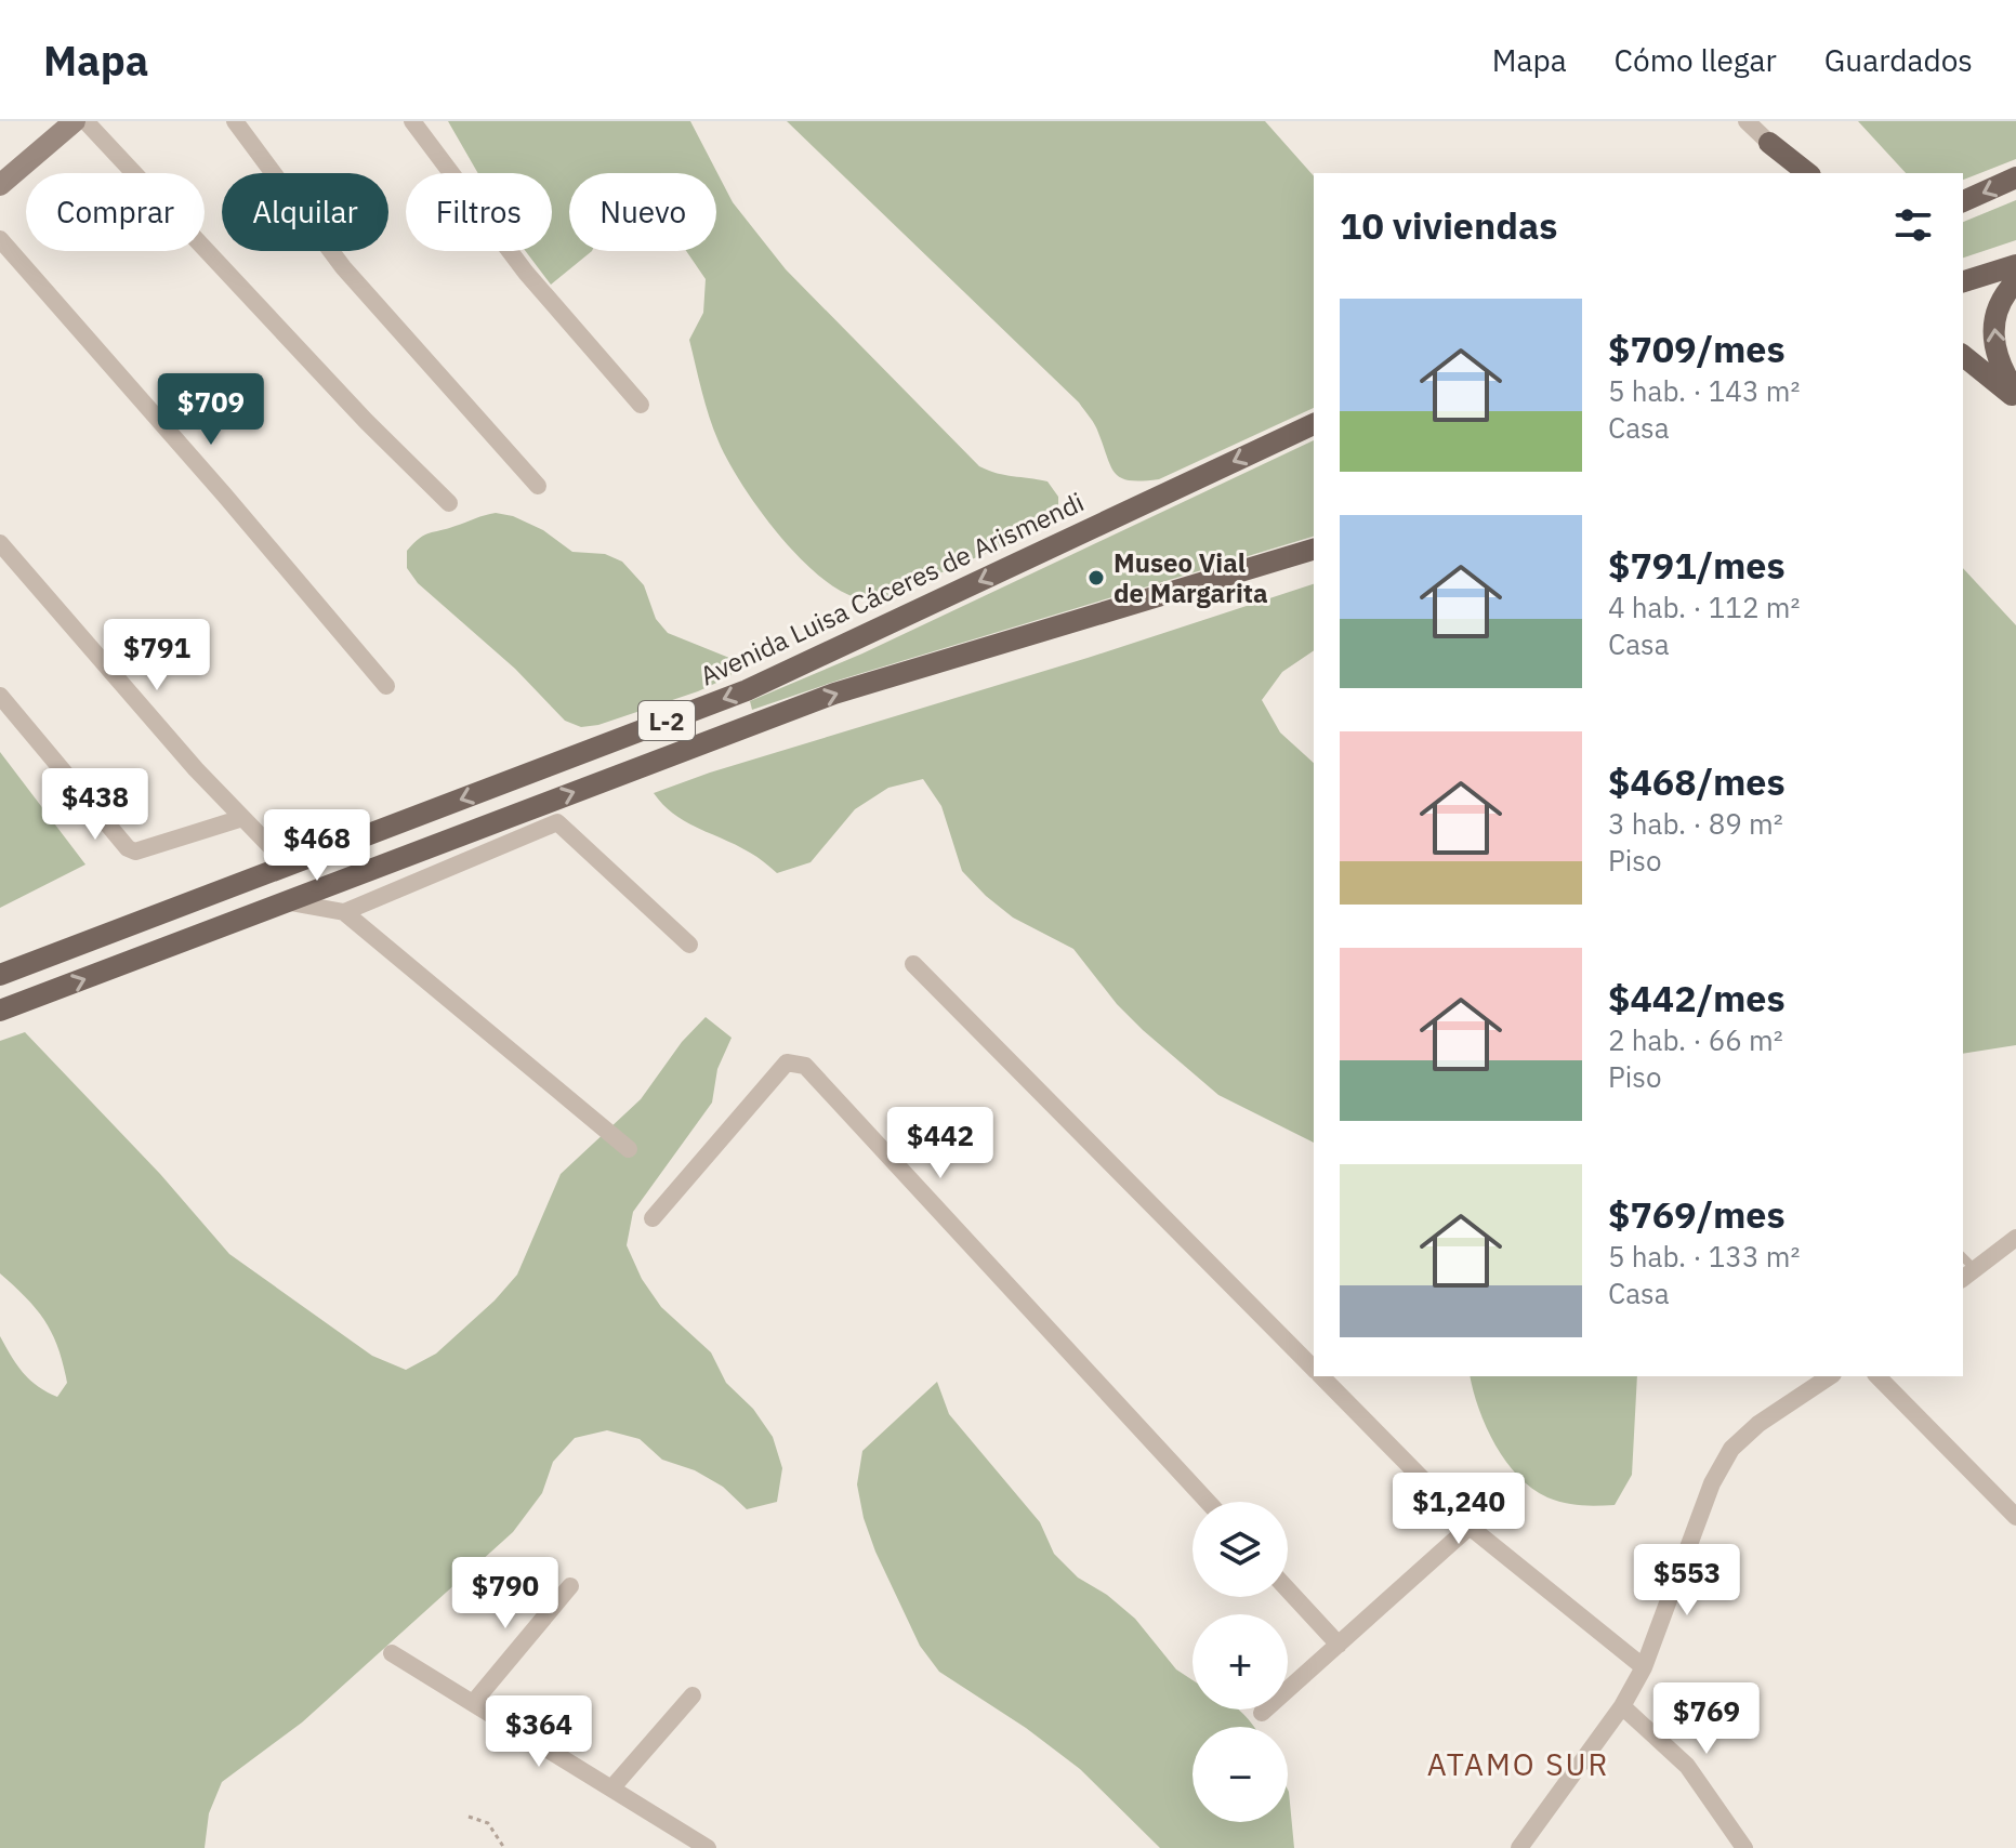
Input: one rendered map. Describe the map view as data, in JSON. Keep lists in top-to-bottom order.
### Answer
{
  "streets": {
    "main road": ["Avenida Luisa Cáceres de Arismendi", "L-2"]
  },
  "districts": ["ATAMO SUR"],
  "places": ["Museo Vial de Margarita"],
  "page": {
    "header": "Mapa",
    "nav": ["Mapa", "Cómo llegar", "Guardados"],
    "chip": [
      "Comprar",
      "Alquilar",
      "Filtros",
      "Nuevo"
    ],
    "heading": "10 viviendas",
    "list": [
      {
        "name": "$709/mes",
        "note": "5 hab. · 143 m² · Casa"
      },
      {
        "name": "$791/mes",
        "note": "4 hab. · 112 m² · Casa"
      },
      {
        "name": "$468/mes",
        "note": "3 hab. · 89 m² · Piso"
      },
      {
        "name": "$442/mes",
        "note": "2 hab. · 66 m² · Piso"
      },
      {
        "name": "$769/mes",
        "note": "5 hab. · 133 m² · Casa"
      }
    ],
    "price": [
      "$709",
      "$791",
      "$438",
      "$468",
      "$442",
      "$1,240",
      "$553",
      "$790",
      "$769",
      "$364"
    ],
    "map_buttons": ["+", "−"]
  }
}
